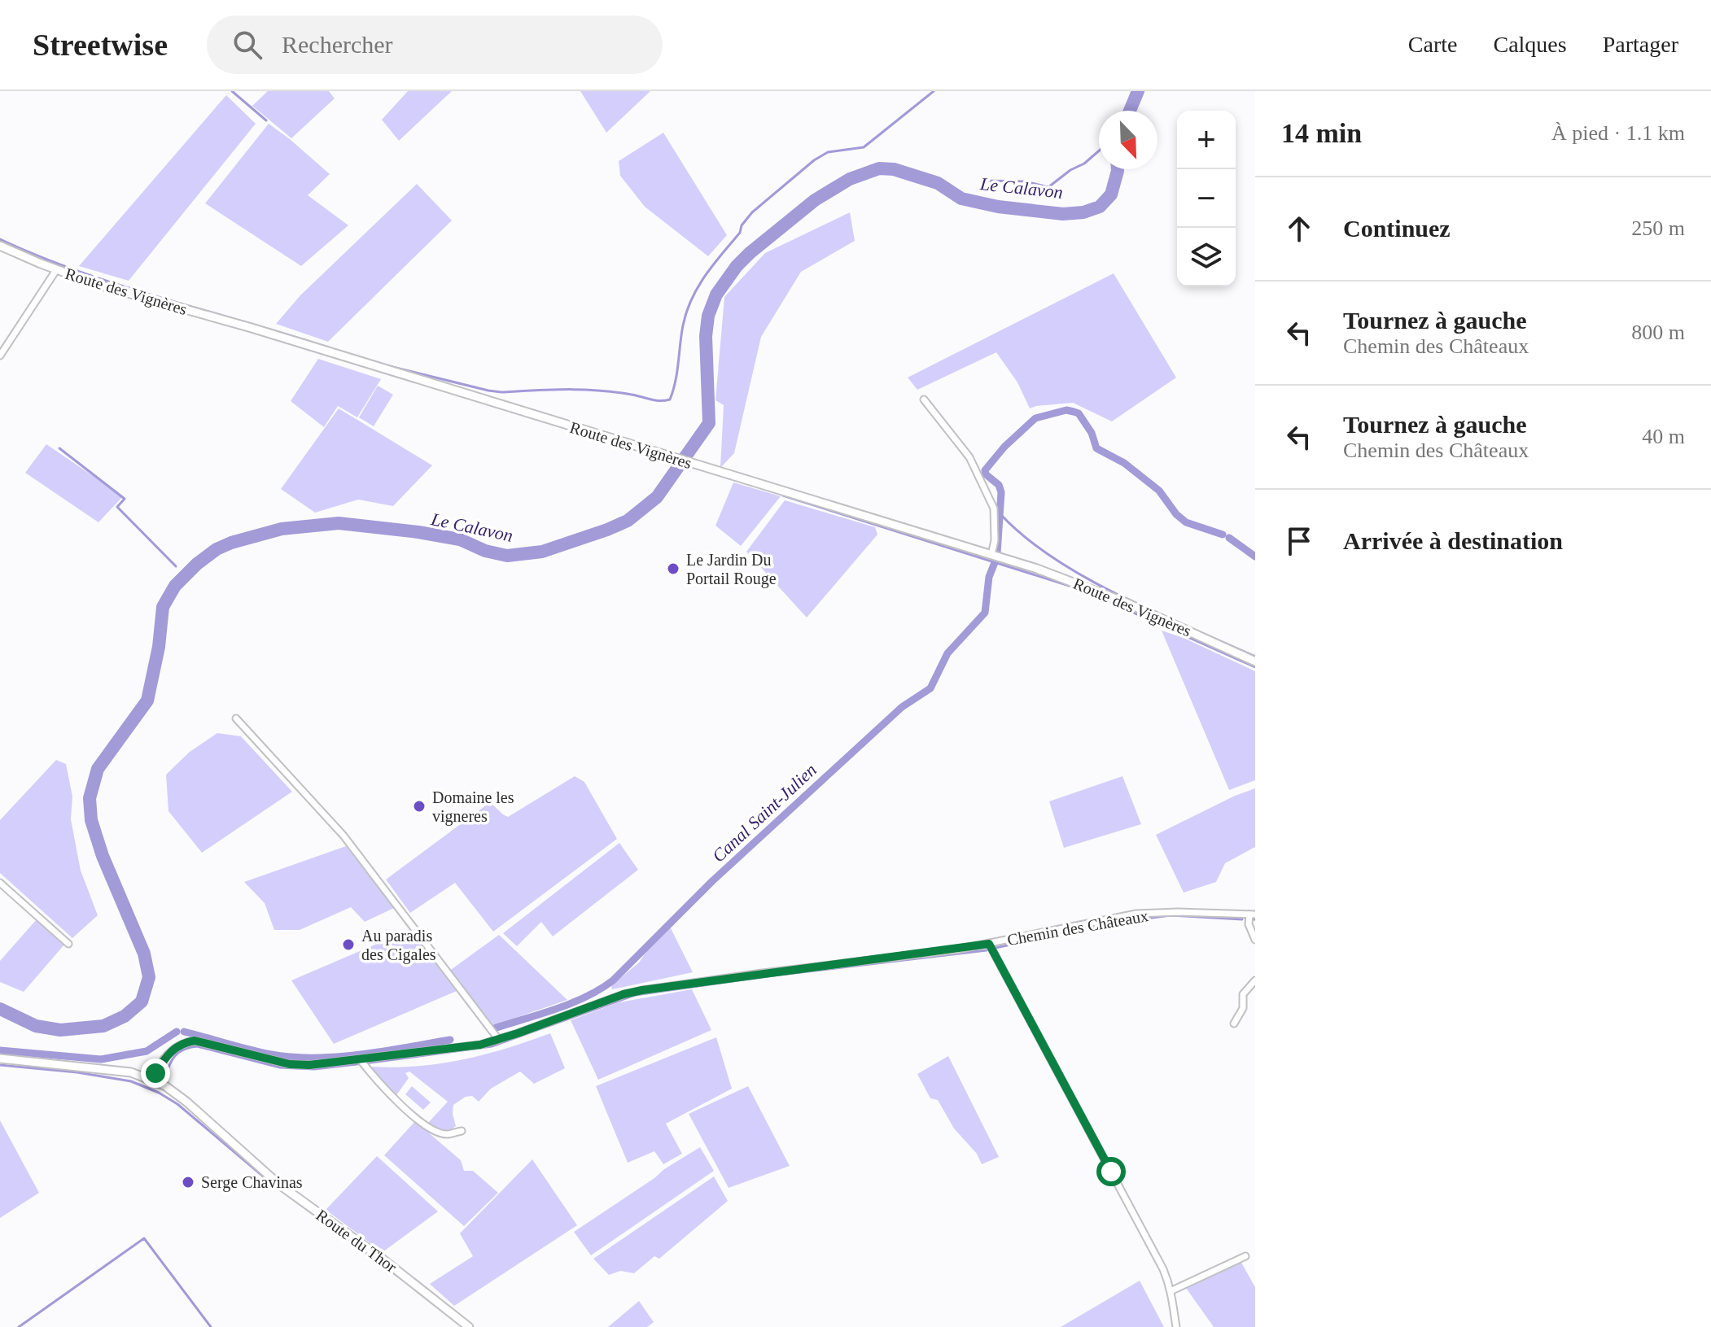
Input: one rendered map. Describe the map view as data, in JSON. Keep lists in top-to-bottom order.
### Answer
{
  "streets": {
    "street": ["Route des Vignères", "Chemin des Châteaux", "Route du Thor"]
  },
  "crossings": [
    ["Chemin des Châteaux", "Route du Thor"]
  ],
  "water": ["Le Calavon", "Canal Saint-Julien"],
  "places": [
    "Le Jardin Du Portail Rouge",
    "Domaine les vigneres",
    "Au paradis des Cigales",
    "Serge Chavinas"
  ],
  "north": "bottom right",
  "page": {
    "header": "Streetwise",
    "search": "Rechercher",
    "nav": ["Carte", "Calques", "Partager"],
    "heading": ["14 min", "À pied · 1.1 km"],
    "map_buttons": ["+", "−"],
    "list": [
      ["Continuez", "250 m"],
      ["Tournez à gauche", "Chemin des Châteaux", "800 m"],
      ["Tournez à gauche", "Chemin des Châteaux", "40 m"],
      "Arrivée à destination"
    ]
  }
}
